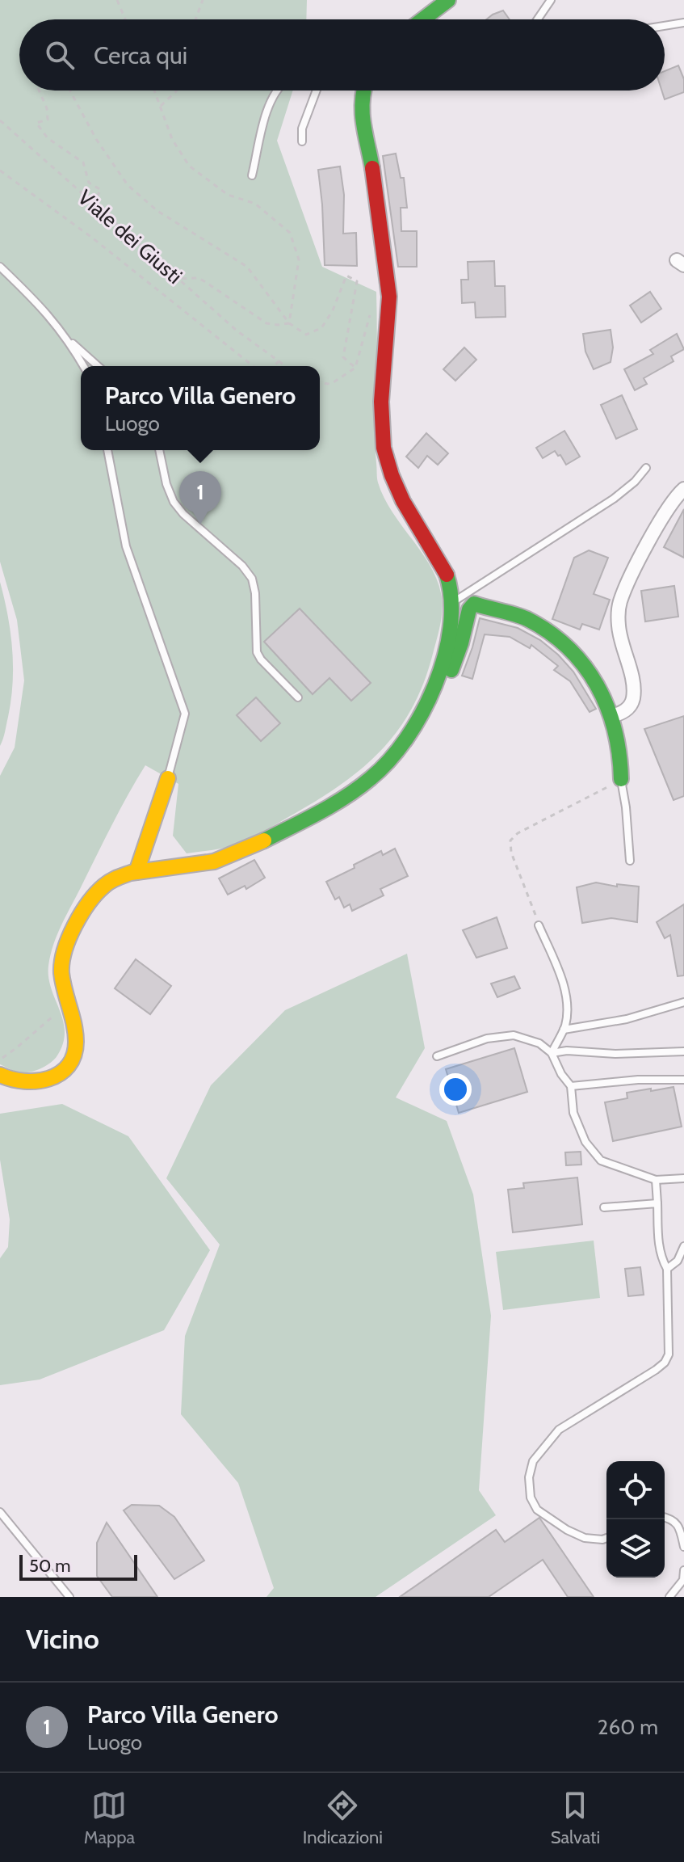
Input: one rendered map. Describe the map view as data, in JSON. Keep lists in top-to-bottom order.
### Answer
{
  "streets": {
    "path": ["Viale dei Giusti"]
  },
  "scale_bar": "50 m",
  "page": {
    "search": "Cerca qui",
    "popup": ["Parco Villa Genero", "Luogo"],
    "pins": "1",
    "scale": "50 m",
    "heading": "Vicino",
    "list": [
      {
        "mark": "1",
        "name": "Parco Villa Genero",
        "note": "Luogo",
        "value": "260 m"
      }
    ],
    "nav": ["Mappa", "Indicazioni", "Salvati"]
  }
}
